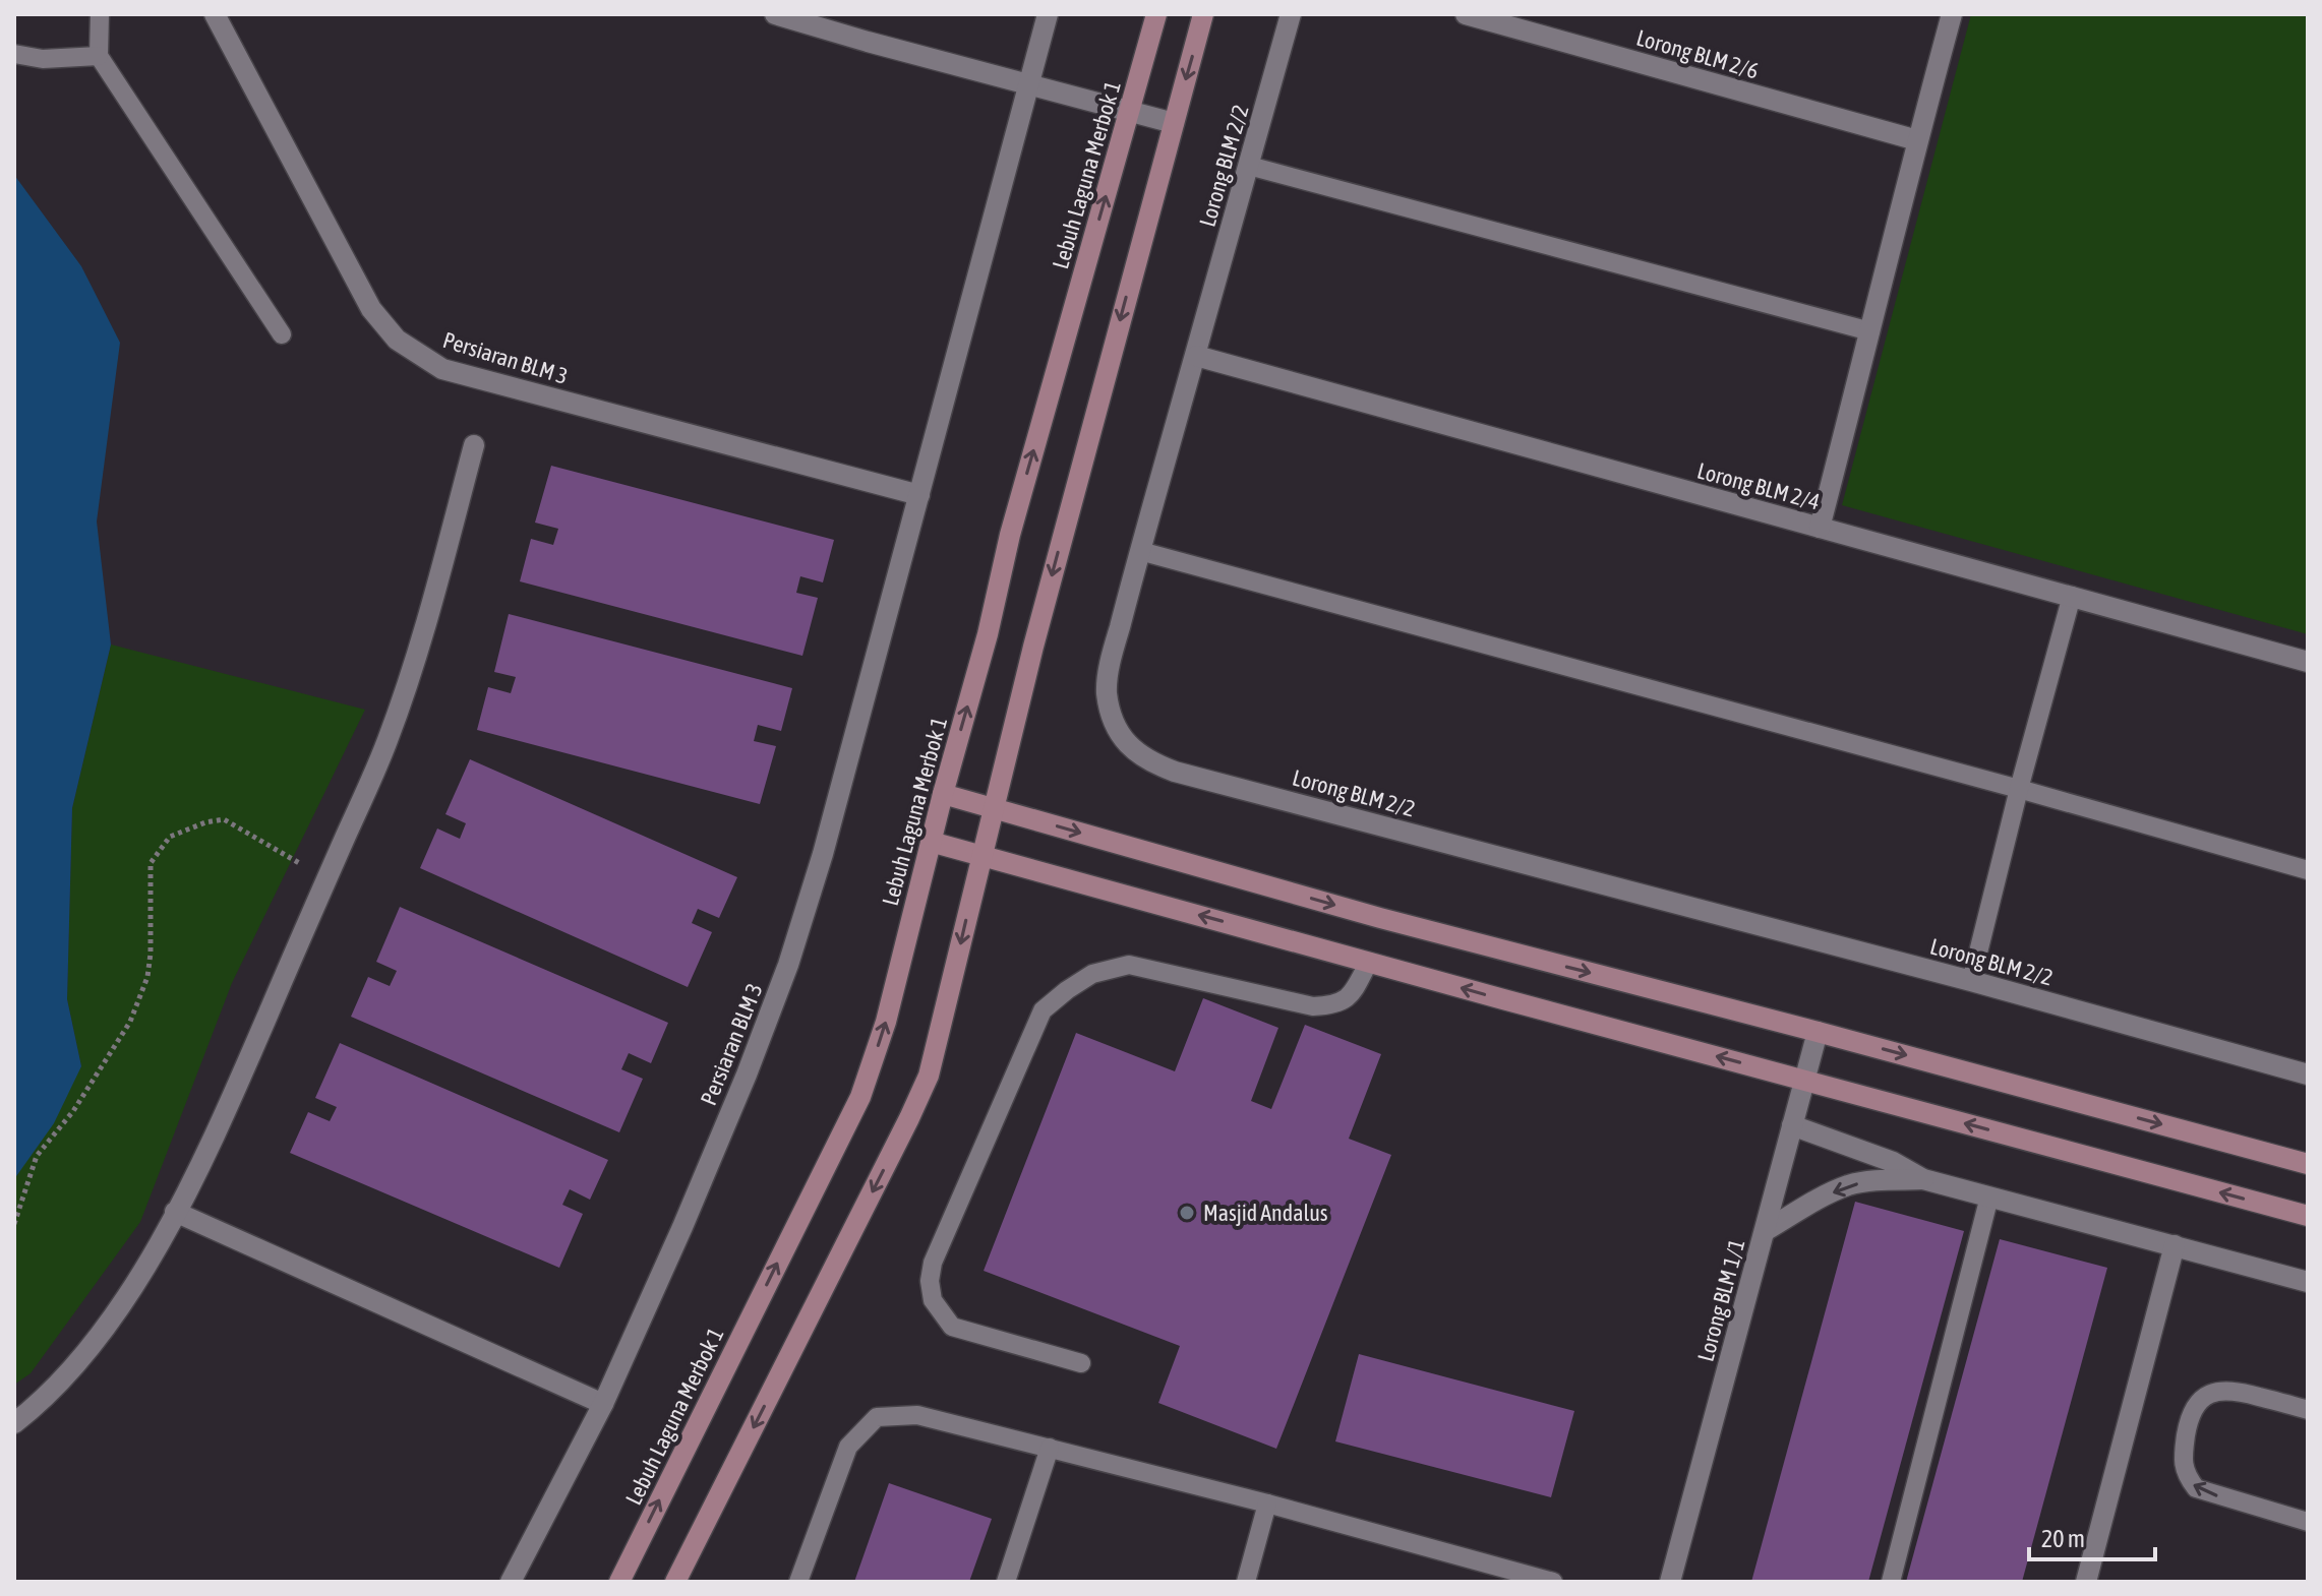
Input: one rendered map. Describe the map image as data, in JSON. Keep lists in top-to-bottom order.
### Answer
{
  "streets": {
    "street": [
      "Lorong BLM 2/6",
      "Lorong BLM 2/2",
      "Lebuh Laguna Merbok 1",
      "Persiaran BLM 3",
      "Lorong BLM 2/4",
      "Lorong BLM 1/1"
    ]
  },
  "crossings": [
    ["Lorong BLM 2/2", "Lorong BLM 2/4"]
  ],
  "places": ["Masjid Andalus"],
  "scale_bar": "20 m"
}
